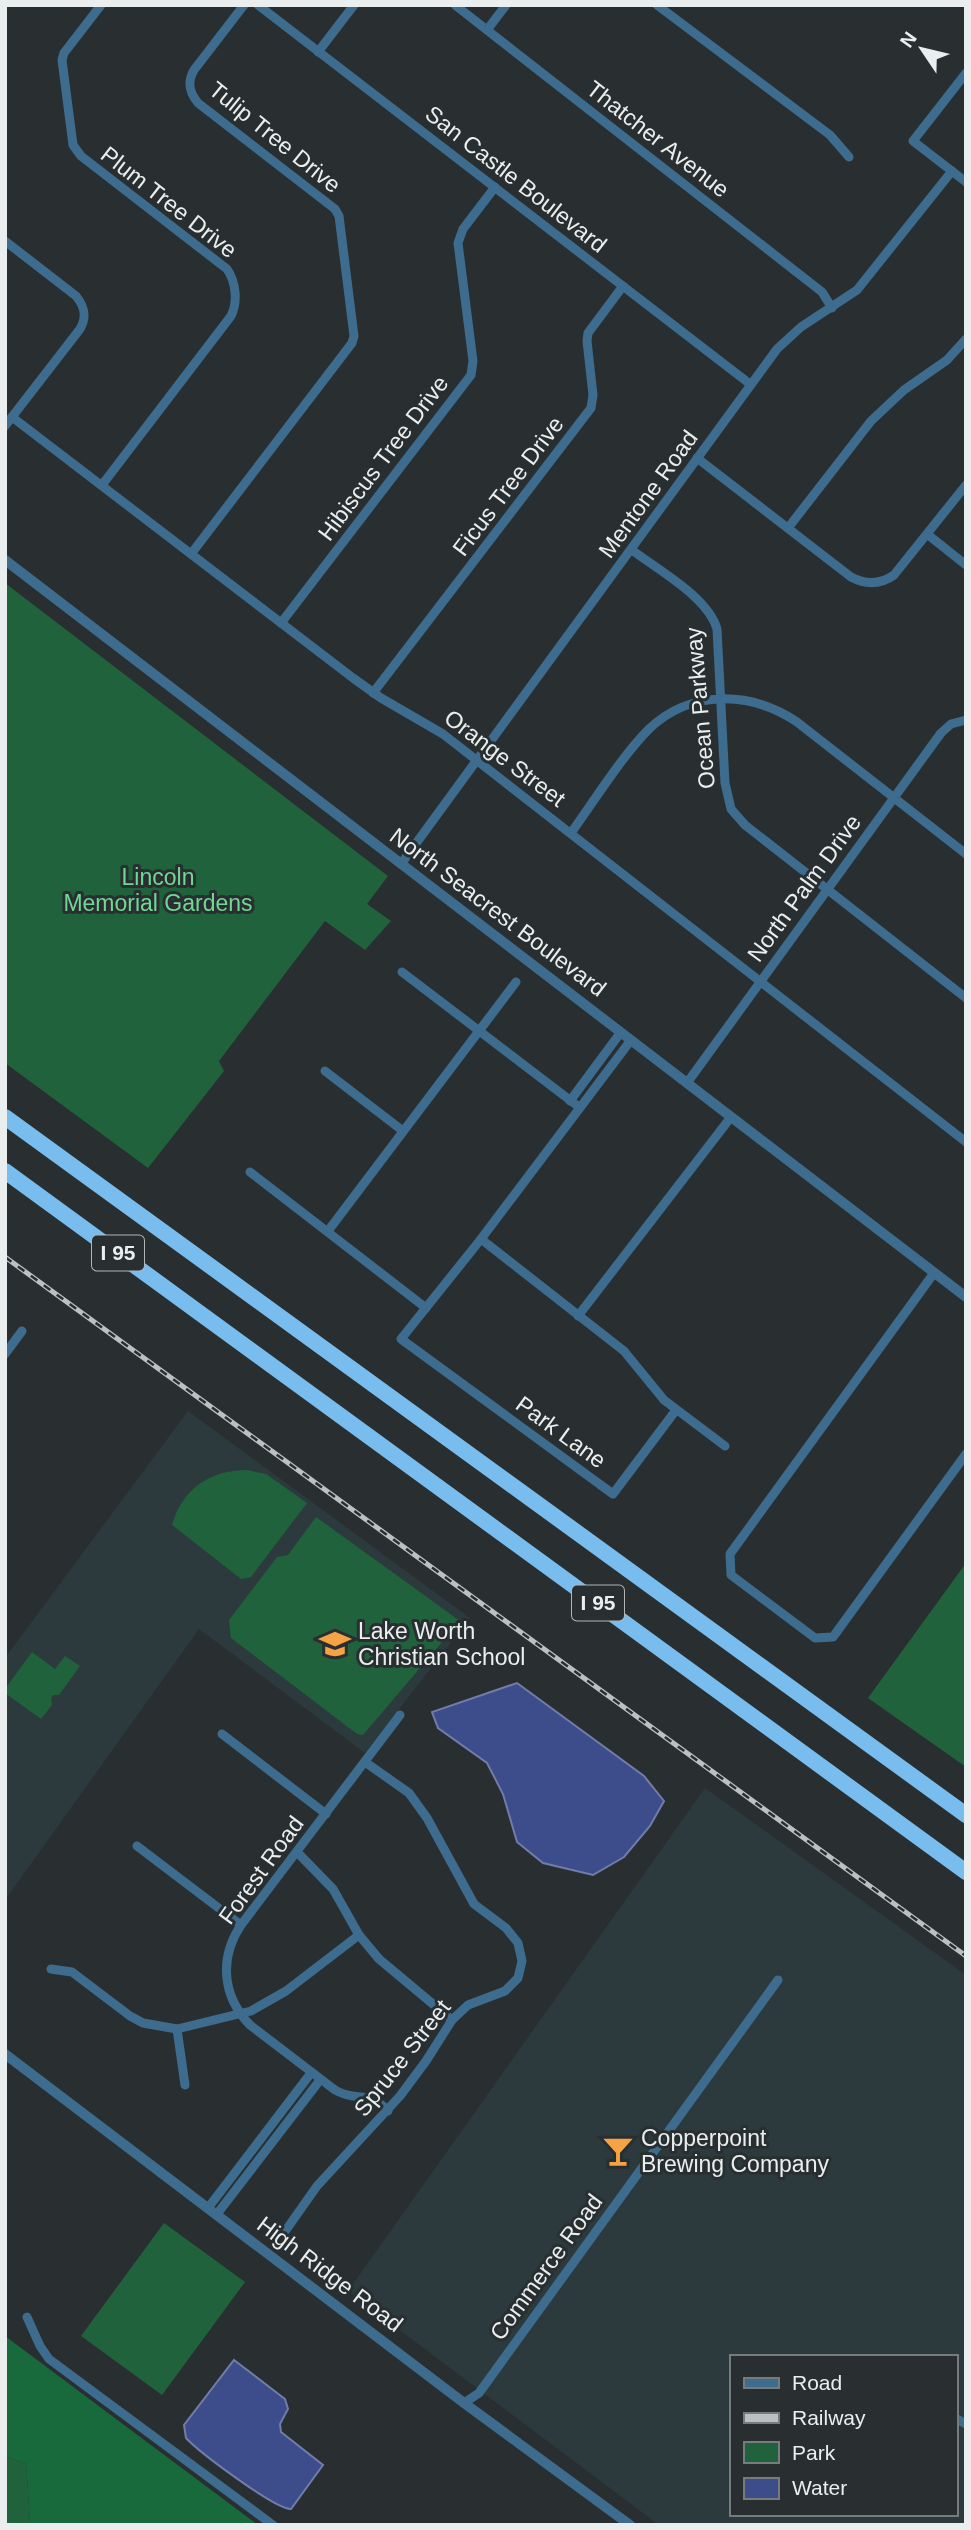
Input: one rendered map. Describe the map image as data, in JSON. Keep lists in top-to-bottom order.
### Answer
{
  "streets": {
    "highway": ["I 95"],
    "street": [
      "Tulip Tree Drive",
      "Thatcher Avenue",
      "San Castle Boulevard",
      "Plum Tree Drive",
      "Hibiscus Tree Drive",
      "Ficus Tree Drive",
      "Mentone Road",
      "Ocean Parkway",
      "Orange Street",
      "North Palm Drive",
      "North Seacrest Boulevard",
      "Park Lane",
      "Forest Road",
      "Spruce Street",
      "Commerce Road",
      "High Ridge Road"
    ]
  },
  "crossings": [
    ["Tulip Tree Drive", "Orange Street"],
    ["Thatcher Avenue", "Mentone Road"],
    ["San Castle Boulevard", "Hibiscus Tree Drive"],
    ["San Castle Boulevard", "Ficus Tree Drive"],
    ["San Castle Boulevard", "Mentone Road"],
    ["Plum Tree Drive", "Orange Street"],
    ["Hibiscus Tree Drive", "Orange Street"],
    ["Ficus Tree Drive", "Orange Street"],
    ["Mentone Road", "Ocean Parkway"],
    ["Mentone Road", "Orange Street"],
    ["Mentone Road", "North Seacrest Boulevard"],
    ["Ocean Parkway", "North Palm Drive"],
    ["Orange Street", "North Palm Drive"],
    ["North Palm Drive", "North Seacrest Boulevard"],
    ["Forest Road", "Spruce Street"],
    ["Commerce Road", "High Ridge Road"]
  ],
  "parks": ["Lincoln Memorial Gardens"],
  "places": {
    "school or university": ["Lake Worth Christian School"],
    "bar": ["Copperpoint Brewing Company"]
  },
  "legend": [
    "Road",
    "Railway",
    "Park",
    "Water"
  ],
  "north": "top left"
}
